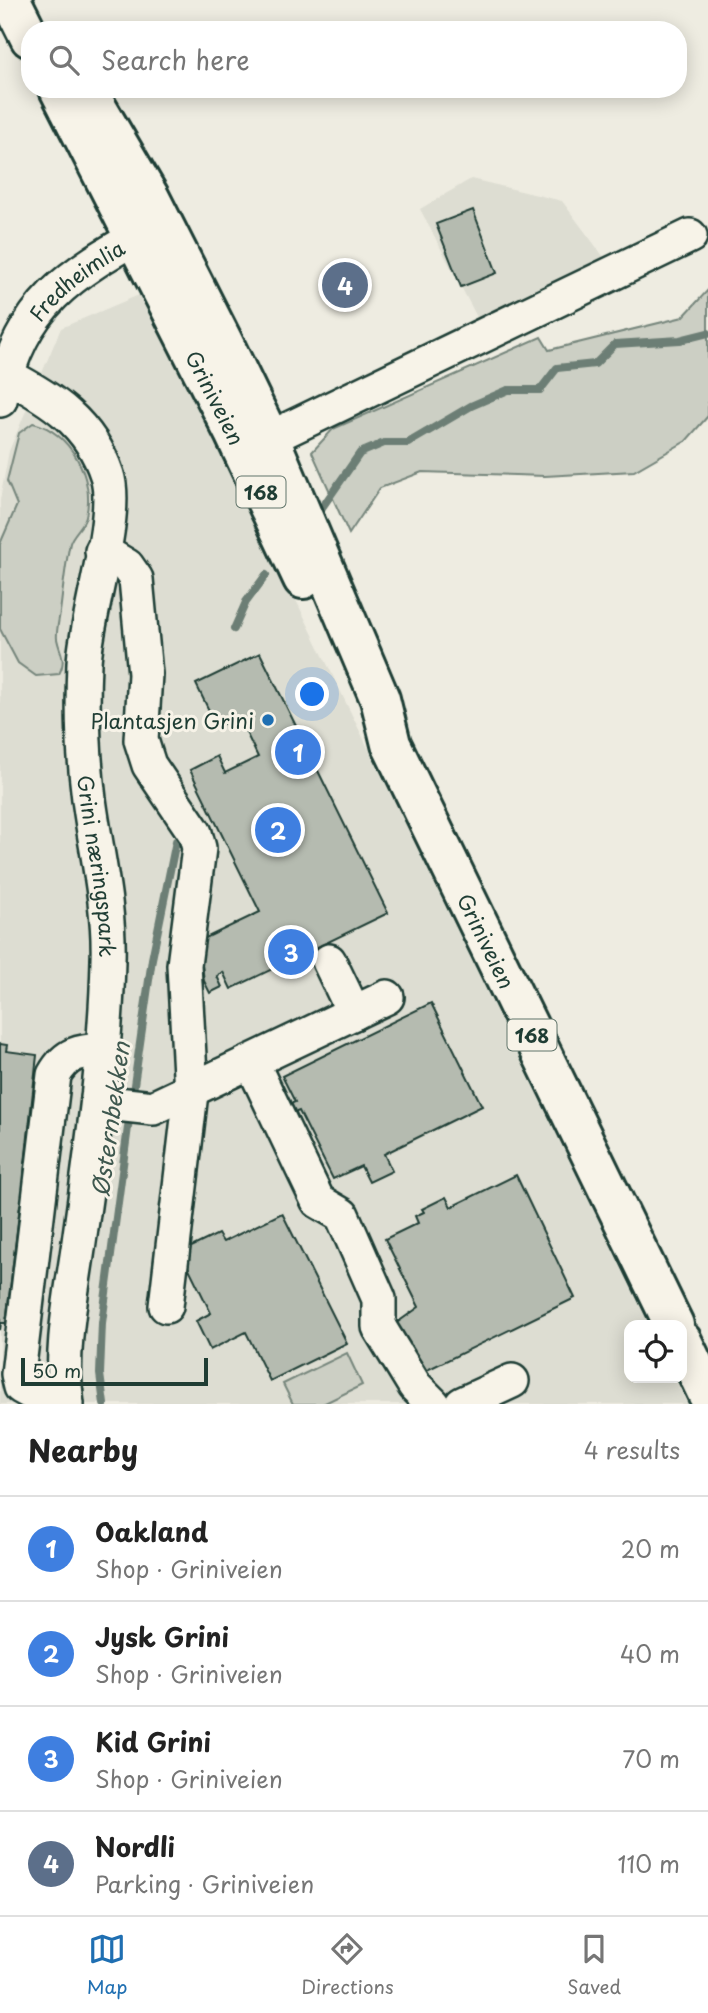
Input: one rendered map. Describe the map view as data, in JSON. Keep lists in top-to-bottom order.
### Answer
{
  "streets": {
    "main road": ["Griniveien", "168"],
    "street": ["Fredheimlia", "Grini næringspark"]
  },
  "crossings": [
    ["Fredheimlia", "Griniveien"],
    ["Fredheimlia", "Grini næringspark"]
  ],
  "water": ["Østernbekken"],
  "places": ["Plantasjen Grini"],
  "scale_bar": "50 m",
  "page": {
    "search": "Search here",
    "pins": [
      "4",
      "1",
      "2",
      "3"
    ],
    "scale": "50 m",
    "heading": ["Nearby", "4 results"],
    "list": [
      {
        "mark": "1",
        "name": "Oakland",
        "note": "Shop · Griniveien",
        "value": "20 m"
      },
      {
        "mark": "2",
        "name": "Jysk Grini",
        "note": "Shop · Griniveien",
        "value": "40 m"
      },
      {
        "mark": "3",
        "name": "Kid Grini",
        "note": "Shop · Griniveien",
        "value": "70 m"
      },
      {
        "mark": "4",
        "name": "Nordli",
        "note": "Parking · Griniveien",
        "value": "110 m"
      }
    ],
    "nav": ["Map", "Directions", "Saved"]
  }
}
